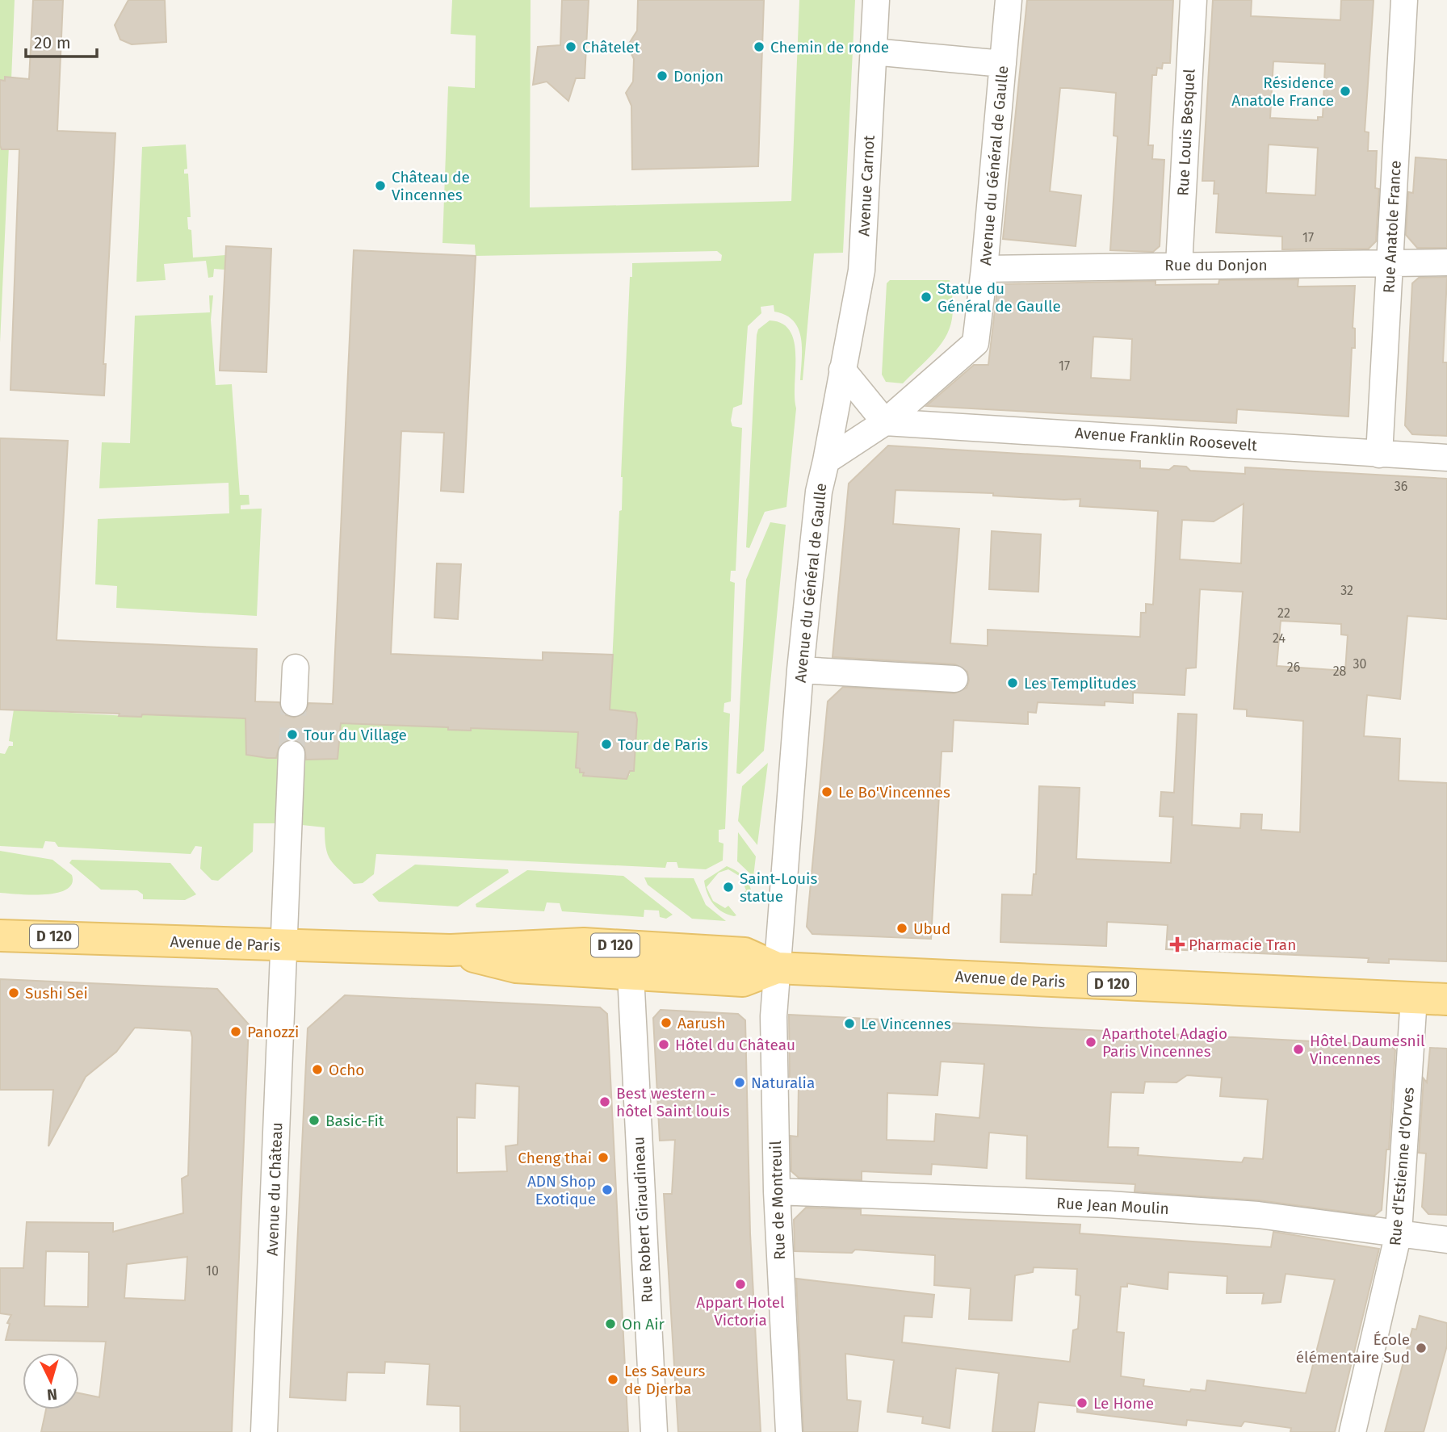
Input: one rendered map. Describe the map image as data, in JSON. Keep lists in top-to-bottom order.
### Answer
{
  "streets": {
    "main road": ["D 120", "Avenue de Paris"],
    "street": [
      "Rue Louis Besquel",
      "Avenue du Général de Gaulle",
      "Avenue Carnot",
      "Rue Anatole France",
      "Rue du Donjon",
      "Avenue Franklin Roosevelt",
      "Rue d'Estienne d'Orves",
      "Avenue du Château",
      "Rue de Montreuil",
      "Rue Jean Moulin",
      "Rue Robert Giraudineau"
    ]
  },
  "crossings": [
    ["Rue Louis Besquel", "Rue du Donjon"],
    ["Avenue du Général de Gaulle", "Avenue Carnot"],
    ["Avenue du Général de Gaulle", "Rue du Donjon"],
    ["Avenue du Général de Gaulle", "Avenue Franklin Roosevelt"],
    ["Avenue du Général de Gaulle", "Avenue de Paris"],
    ["Avenue du Général de Gaulle", "Rue de Montreuil"],
    ["Rue Anatole France", "Rue du Donjon"],
    ["Rue Anatole France", "Avenue Franklin Roosevelt"],
    ["Avenue de Paris", "Rue d'Estienne d'Orves"],
    ["Avenue de Paris", "Avenue du Château"],
    ["Avenue de Paris", "Rue de Montreuil"],
    ["Avenue de Paris", "Rue Robert Giraudineau"],
    ["Rue d'Estienne d'Orves", "Rue Jean Moulin"],
    ["Rue de Montreuil", "Rue Jean Moulin"]
  ],
  "places": {
    "other": [
      "Châtelet",
      "Chemin de ronde",
      "Donjon",
      "Résidence Anatole France",
      "Château de Vincennes",
      "Statue du Général de Gaulle",
      "Les Templitudes",
      "Tour du Village",
      "Tour de Paris",
      "Le Bo'Vincennes",
      "Saint-Louis statue",
      "Ubud",
      "Sushi Sei",
      "Aarush",
      "Le Vincennes",
      "Panozzi",
      "Aparthotel Adagio Paris Vincennes",
      "Hôtel du Château",
      "Hôtel Daumesnil Vincennes",
      "Ocho",
      "Naturalia",
      "Best western - hôtel Saint louis",
      "Basic-Fit",
      "Cheng thai",
      "ADN Shop Exotique",
      "Appart Hotel Victoria",
      "On Air",
      "École élémentaire Sud",
      "Les Saveurs de Djerba",
      "Le Home"
    ],
    "health": ["Pharmacie Tran"]
  },
  "house_numbers": [
    "17",
    "17",
    "36",
    "32",
    "22",
    "24",
    "30",
    "26",
    "28",
    "10"
  ],
  "scale_bar": "20 m",
  "north": "bottom"
}
